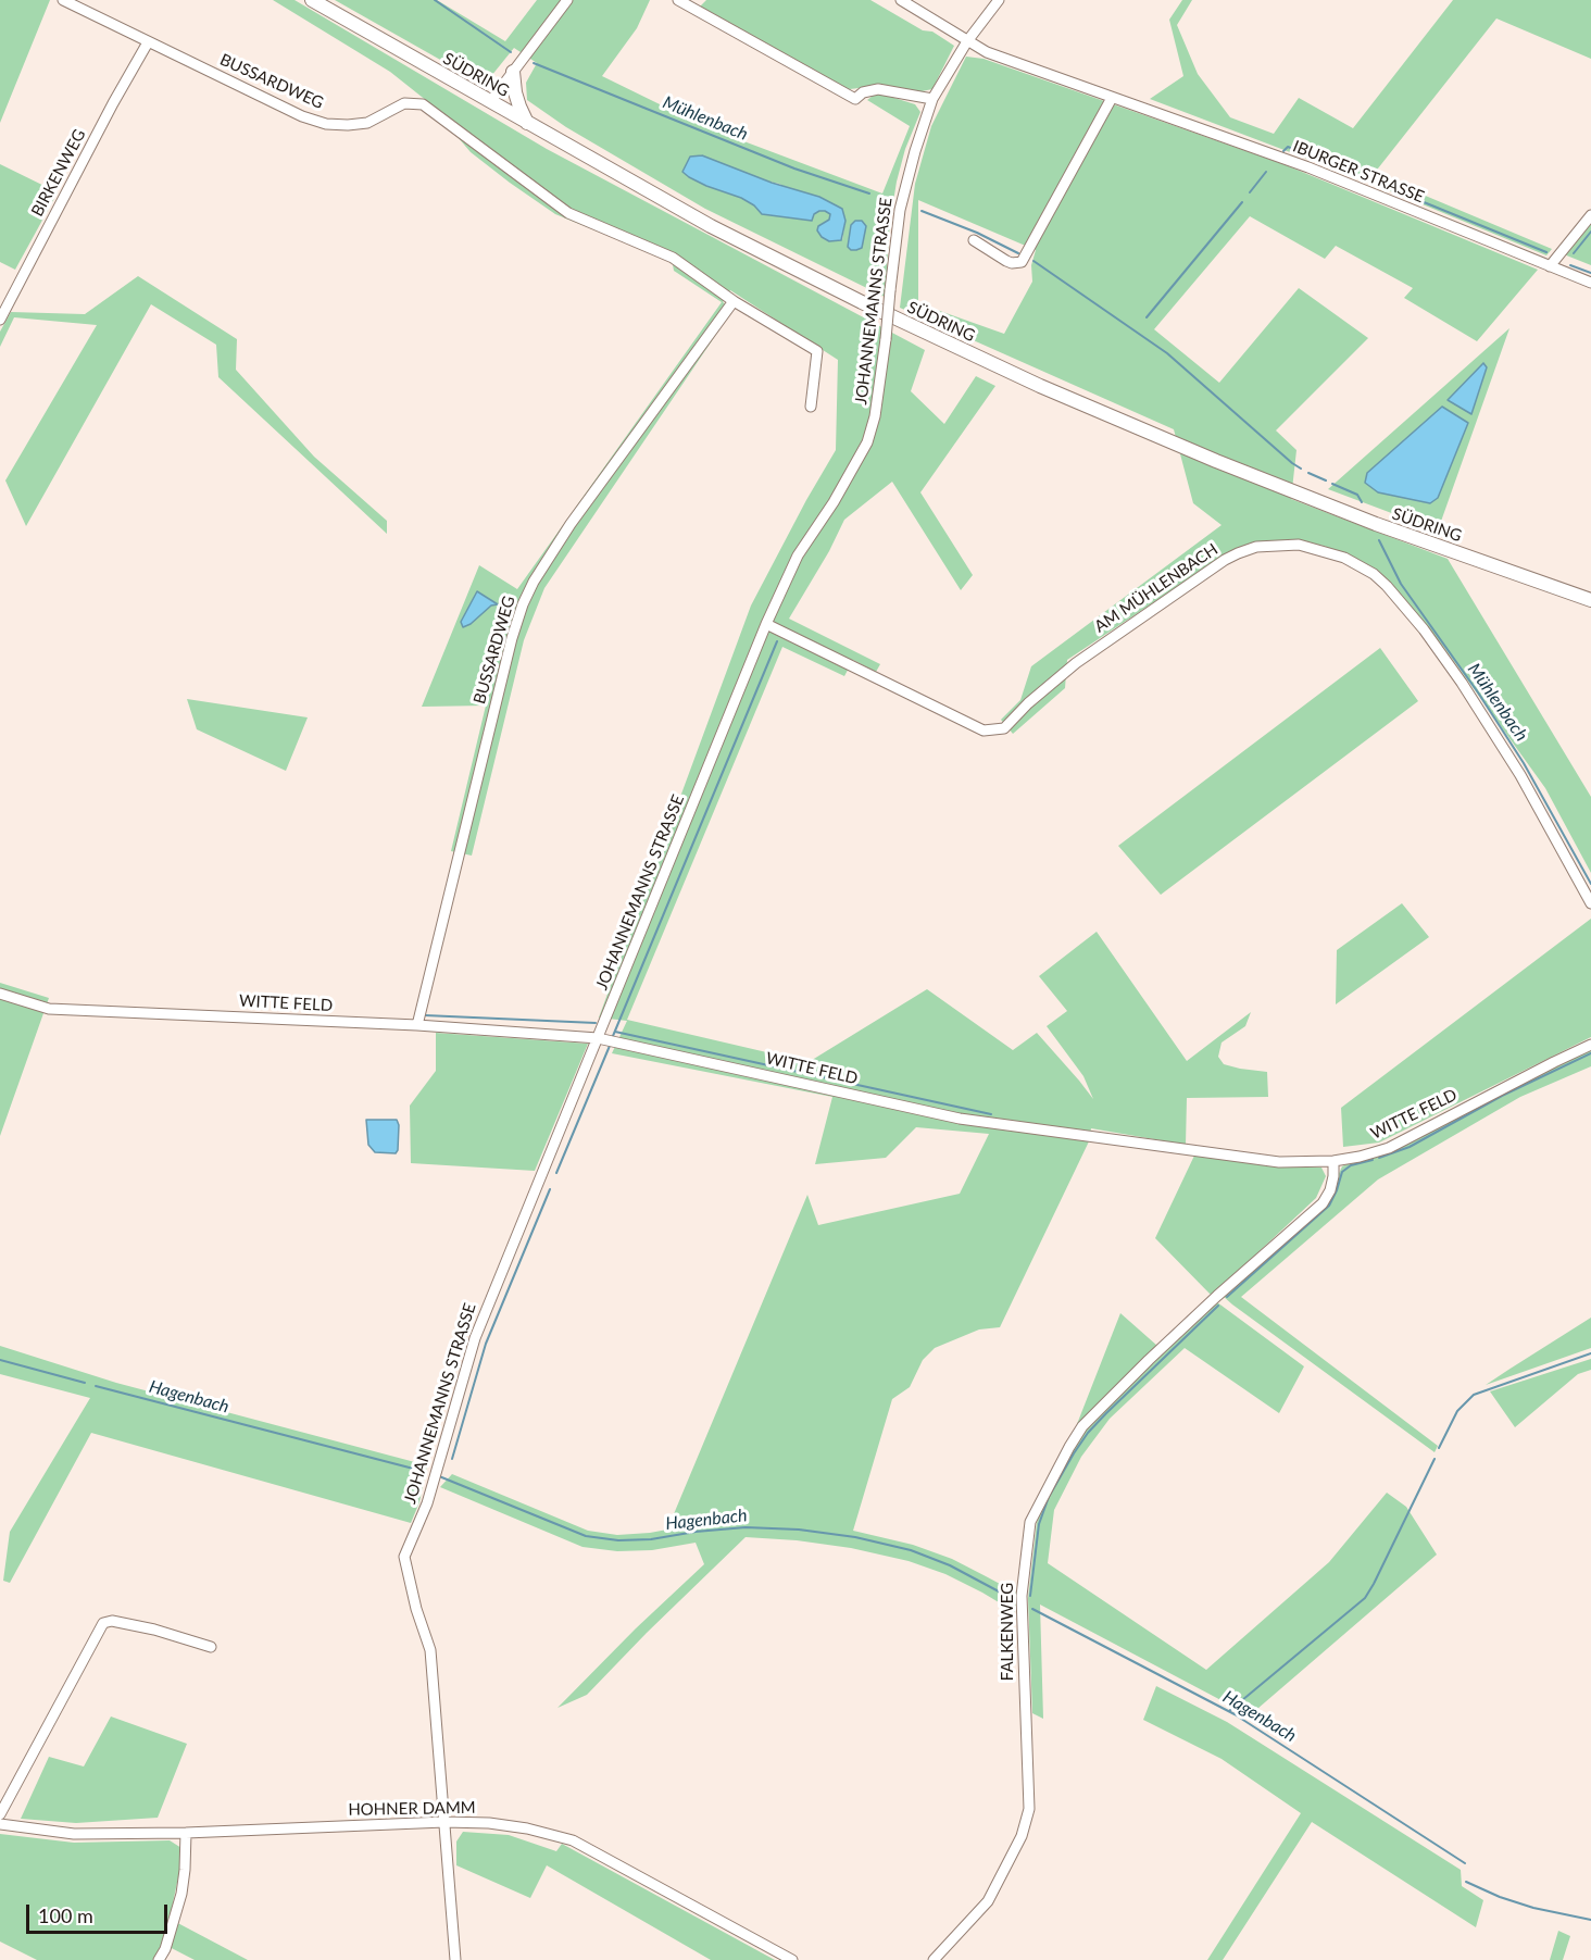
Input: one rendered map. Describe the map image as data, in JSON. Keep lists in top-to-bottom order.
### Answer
{
  "streets": {
    "main road": ["SÜDRING"],
    "street": [
      "BUSSARDWEG",
      "IBURGER STRASSE",
      "BIRKENWEG",
      "JOHANNEMANNS STRASSE",
      "AM MÜHLENBACH",
      "WITTE FELD",
      "FALKENWEG",
      "HOHNER DAMM"
    ]
  },
  "crossings": [
    ["BUSSARDWEG", "BIRKENWEG"],
    ["BUSSARDWEG", "WITTE FELD"],
    ["IBURGER STRASSE", "JOHANNEMANNS STRASSE"],
    ["JOHANNEMANNS STRASSE", "AM MÜHLENBACH"],
    ["JOHANNEMANNS STRASSE", "WITTE FELD"],
    ["JOHANNEMANNS STRASSE", "HOHNER DAMM"],
    ["WITTE FELD", "FALKENWEG"]
  ],
  "water": ["Mühlenbach", "Hagenbach"],
  "scale_bar": "100 m"
}
